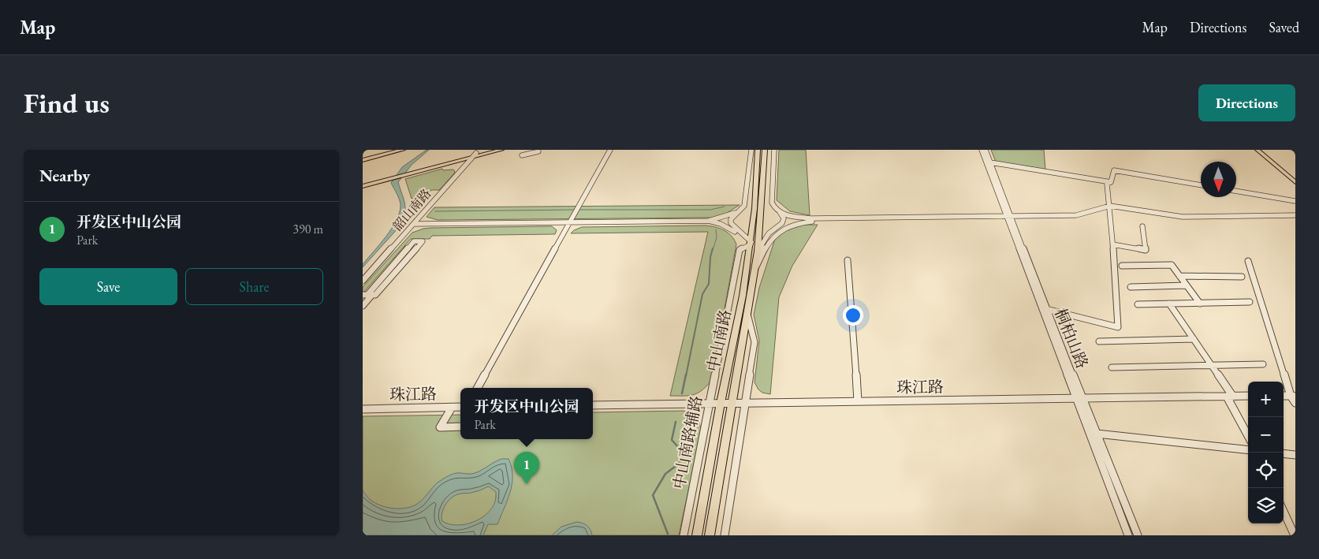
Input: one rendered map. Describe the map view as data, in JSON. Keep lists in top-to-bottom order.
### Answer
{
  "streets": {
    "main road": ["中山南路"],
    "street": [
      "韶山南路",
      "桐柏山路",
      "珠江路",
      "中山南路辅路"
    ]
  },
  "crossings": [
    ["桐柏山路", "珠江路"],
    ["中山南路", "珠江路"],
    ["中山南路", "中山南路辅路"],
    ["珠江路", "中山南路辅路"]
  ],
  "north": "bottom",
  "page": {
    "header": "Map",
    "nav": ["Map", "Directions", "Saved"],
    "buttons": [
      "Directions",
      ["Save", "Share"]
    ],
    "title": "Find us",
    "heading": "Nearby",
    "list": [
      {
        "mark": "1",
        "name": "开发区中山公园",
        "note": "Park",
        "value": "390 m"
      }
    ],
    "map_buttons": ["+", "−"],
    "popup": ["开发区中山公园", "Park"],
    "pins": "1"
  }
}
